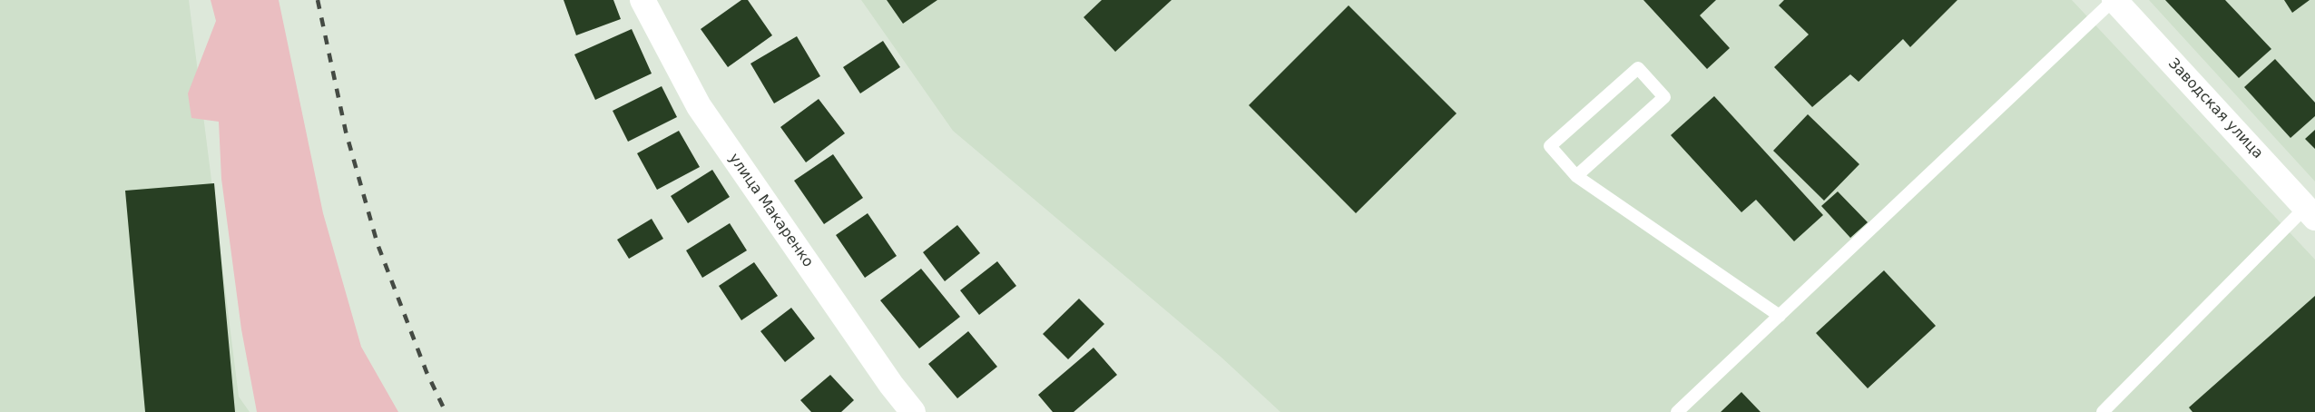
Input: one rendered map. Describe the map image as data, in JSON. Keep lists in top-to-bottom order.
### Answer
{
  "streets": {
    "street": ["Заводская улица", "улица Макаренко"]
  }
}
